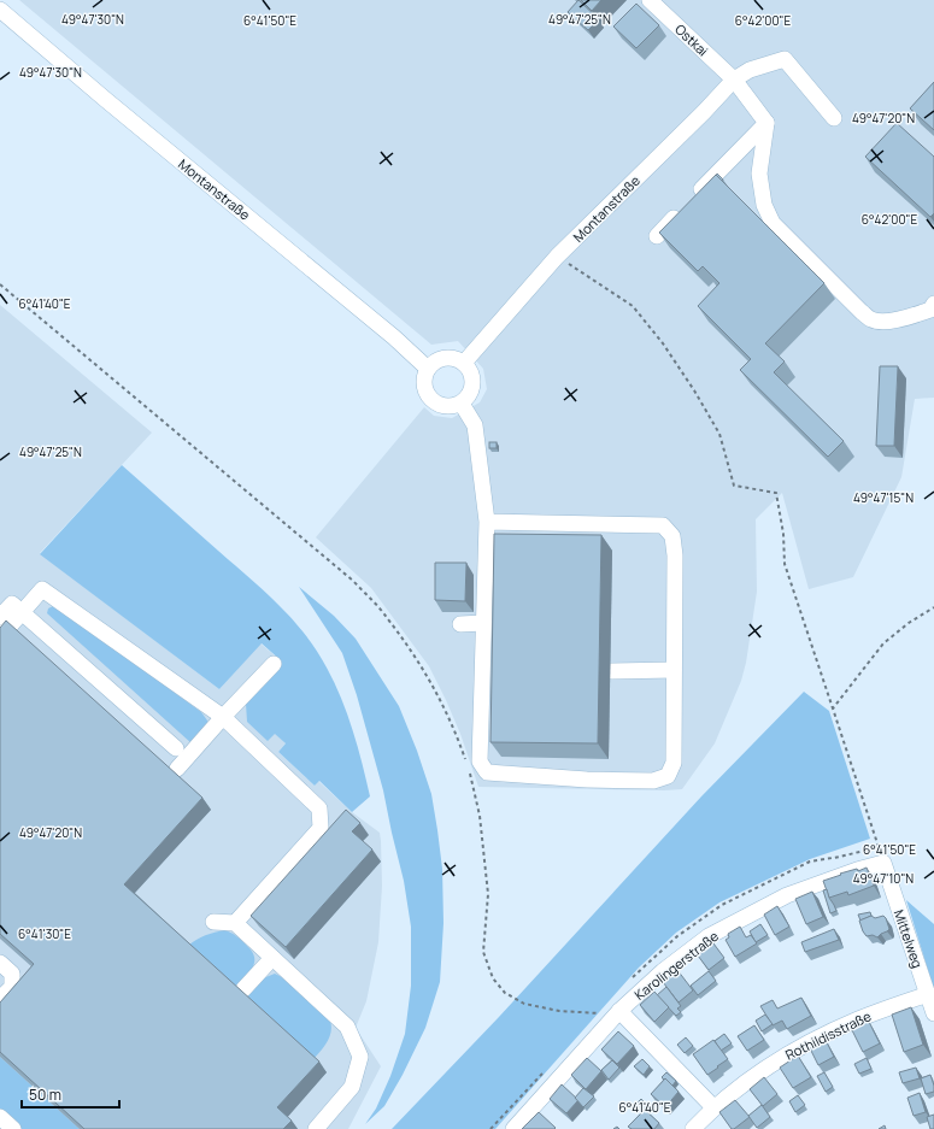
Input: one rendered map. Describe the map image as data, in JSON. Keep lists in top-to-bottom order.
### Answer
{
  "streets": {
    "street": [
      "Ostkai",
      "Montanstraße",
      "Mittelweg",
      "Karolingerstraße",
      "Rothildisstraße"
    ]
  },
  "crossings": [
    ["Ostkai", "Montanstraße"],
    ["Mittelweg", "Karolingerstraße"],
    ["Mittelweg", "Rothildisstraße"]
  ],
  "scale_bar": "50 m",
  "coordinates": [
    "49°47'30\"N",
    "49°47'25\"N",
    "6°42'00\"E",
    "6°41'50\"E",
    "49°47'20\"N",
    "6°41'40\"E",
    "49°47'15\"N",
    "49°47'10\"N",
    "6°41'30\"E"
  ]
}
